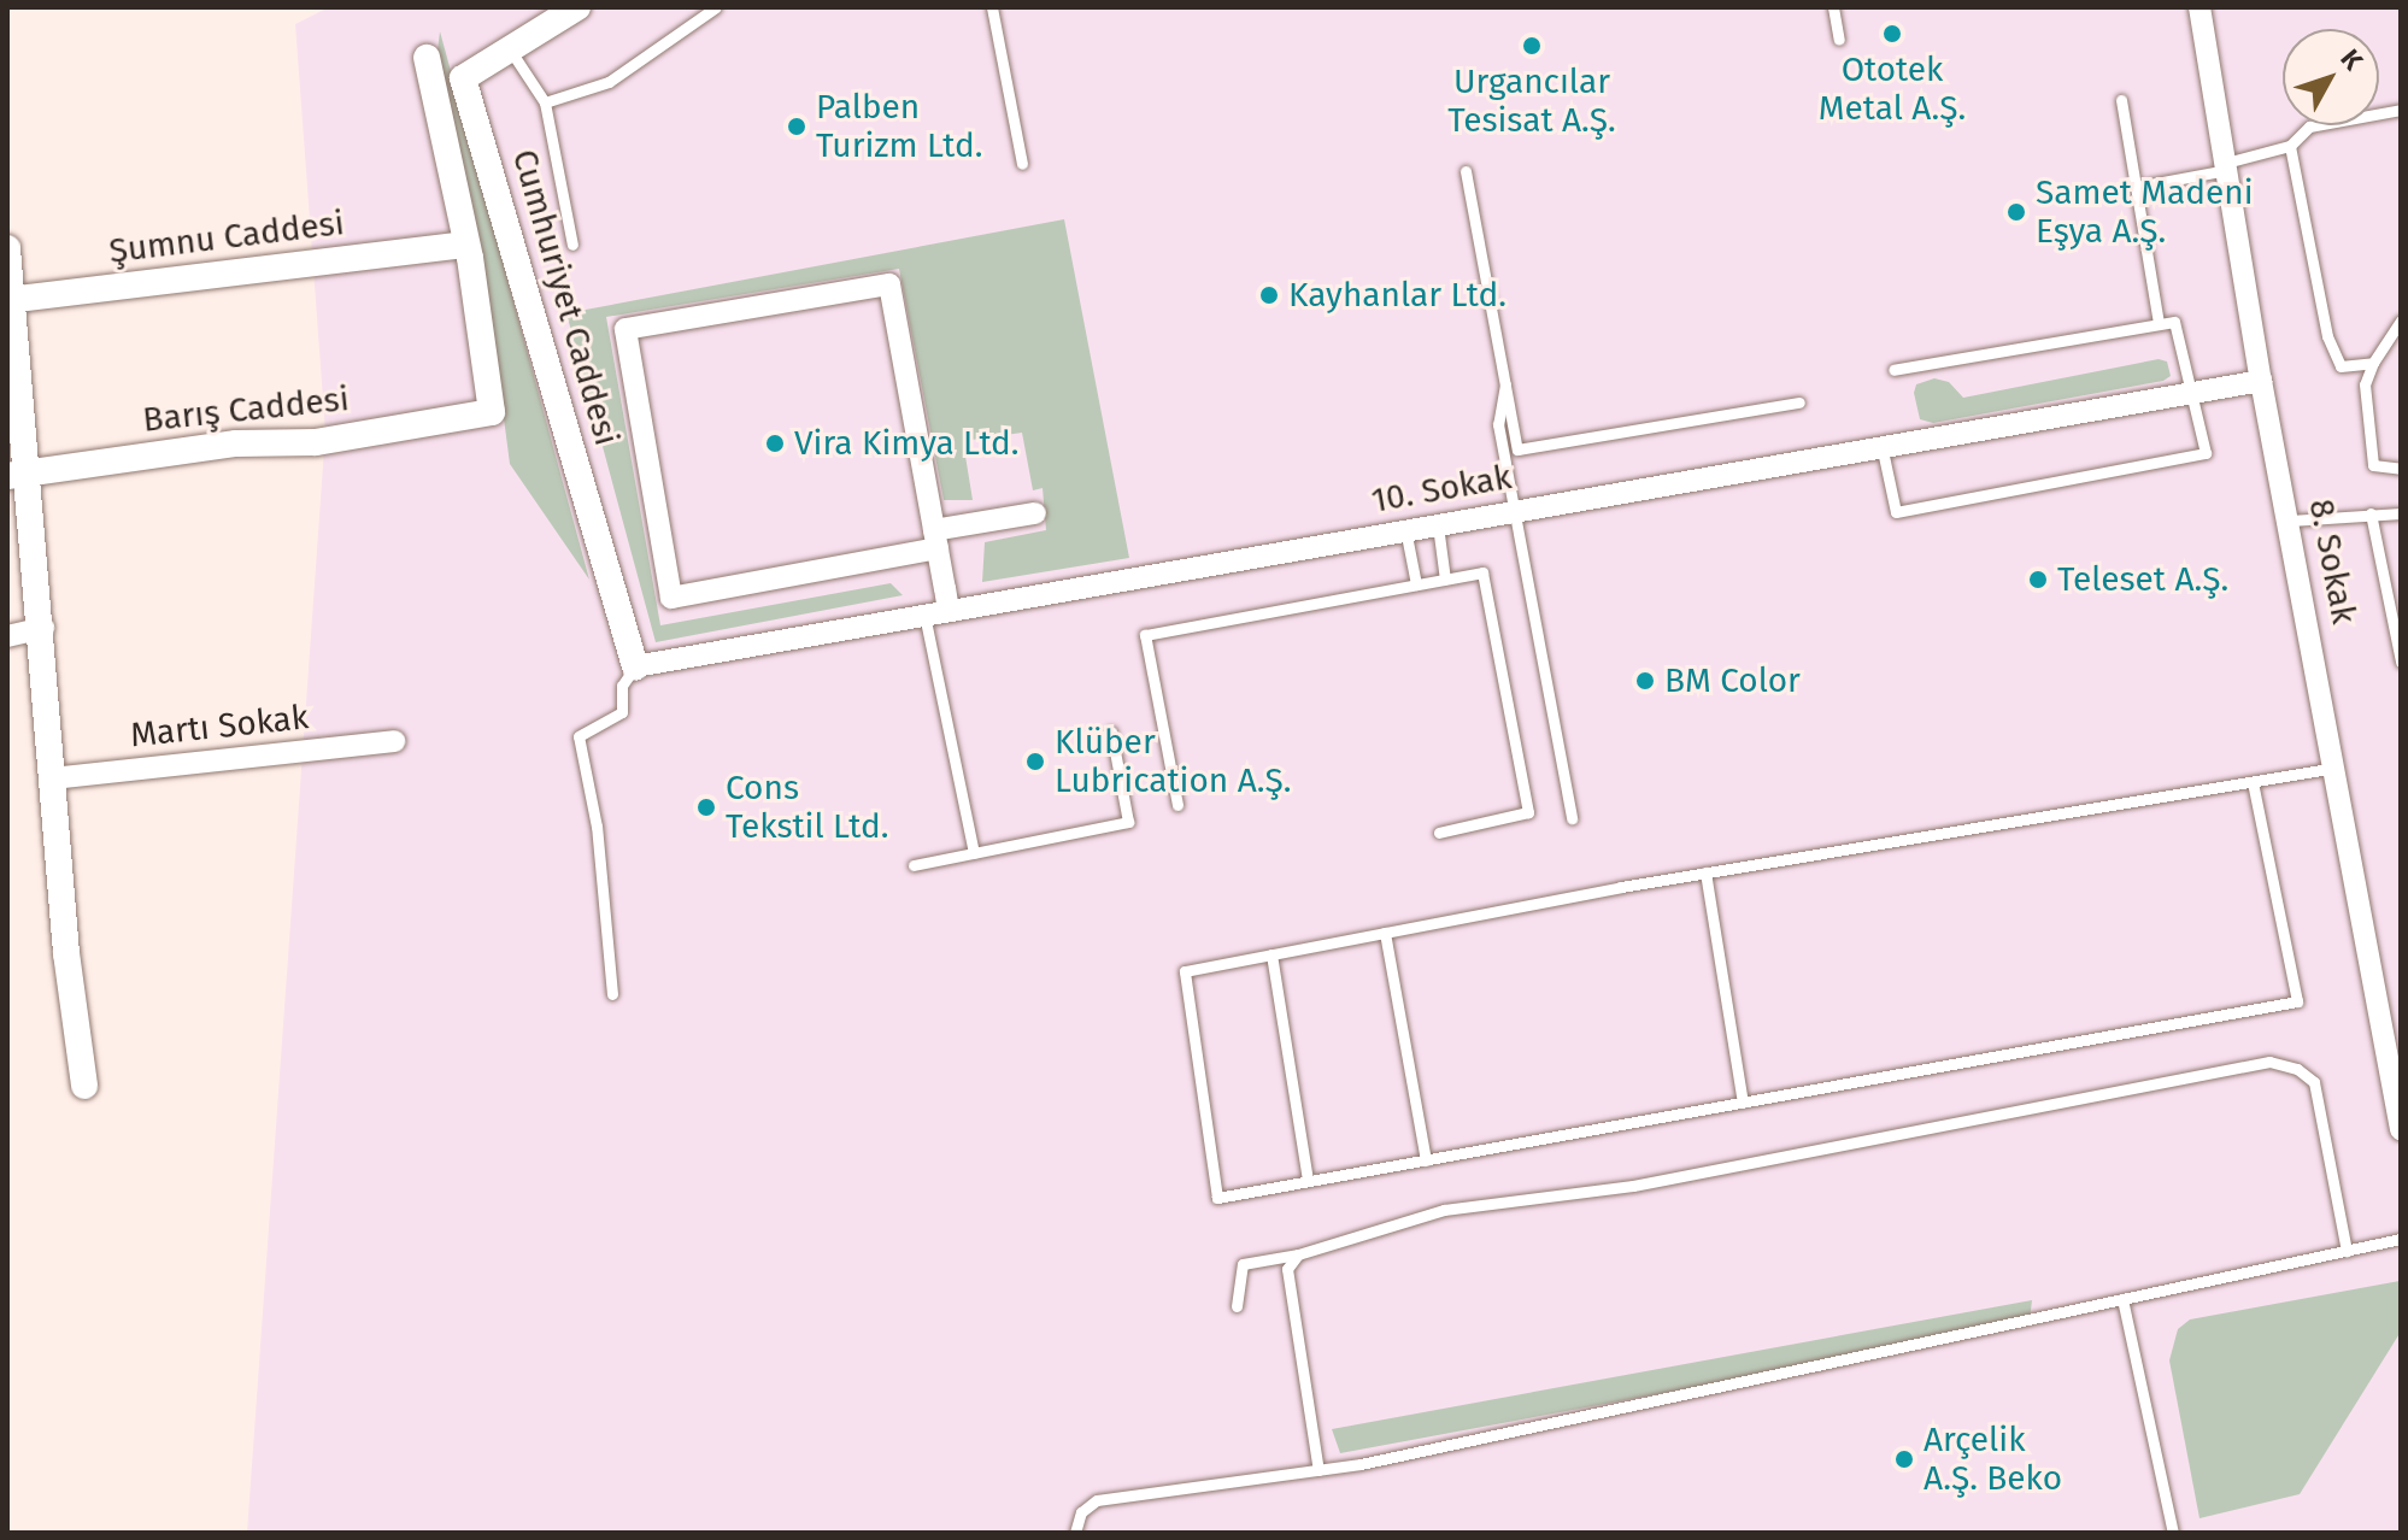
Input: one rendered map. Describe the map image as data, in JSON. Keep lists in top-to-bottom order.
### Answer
{
  "streets": {
    "street": [
      "Şumnu Caddesi",
      "Cumhuriyet Caddesi",
      "Barış Caddesi",
      "10. Sokak",
      "8. Sokak",
      "Martı Sokak"
    ]
  },
  "crossings": [
    ["Cumhuriyet Caddesi", "10. Sokak"],
    ["10. Sokak", "8. Sokak"]
  ],
  "places": [
    "Ototek Metal A.Ş.",
    "Urgancılar Tesisat A.Ş.",
    "Palben Turizm Ltd.",
    "Samet Madeni Eşya A.Ş.",
    "Kayhanlar Ltd.",
    "Vira Kimya Ltd.",
    "Teleset A.Ş.",
    "BM Color",
    "Klüber Lubrication A.Ş.",
    "Cons Tekstil Ltd.",
    "Arçelik A.Ş. Beko"
  ],
  "north": "top right"
}
